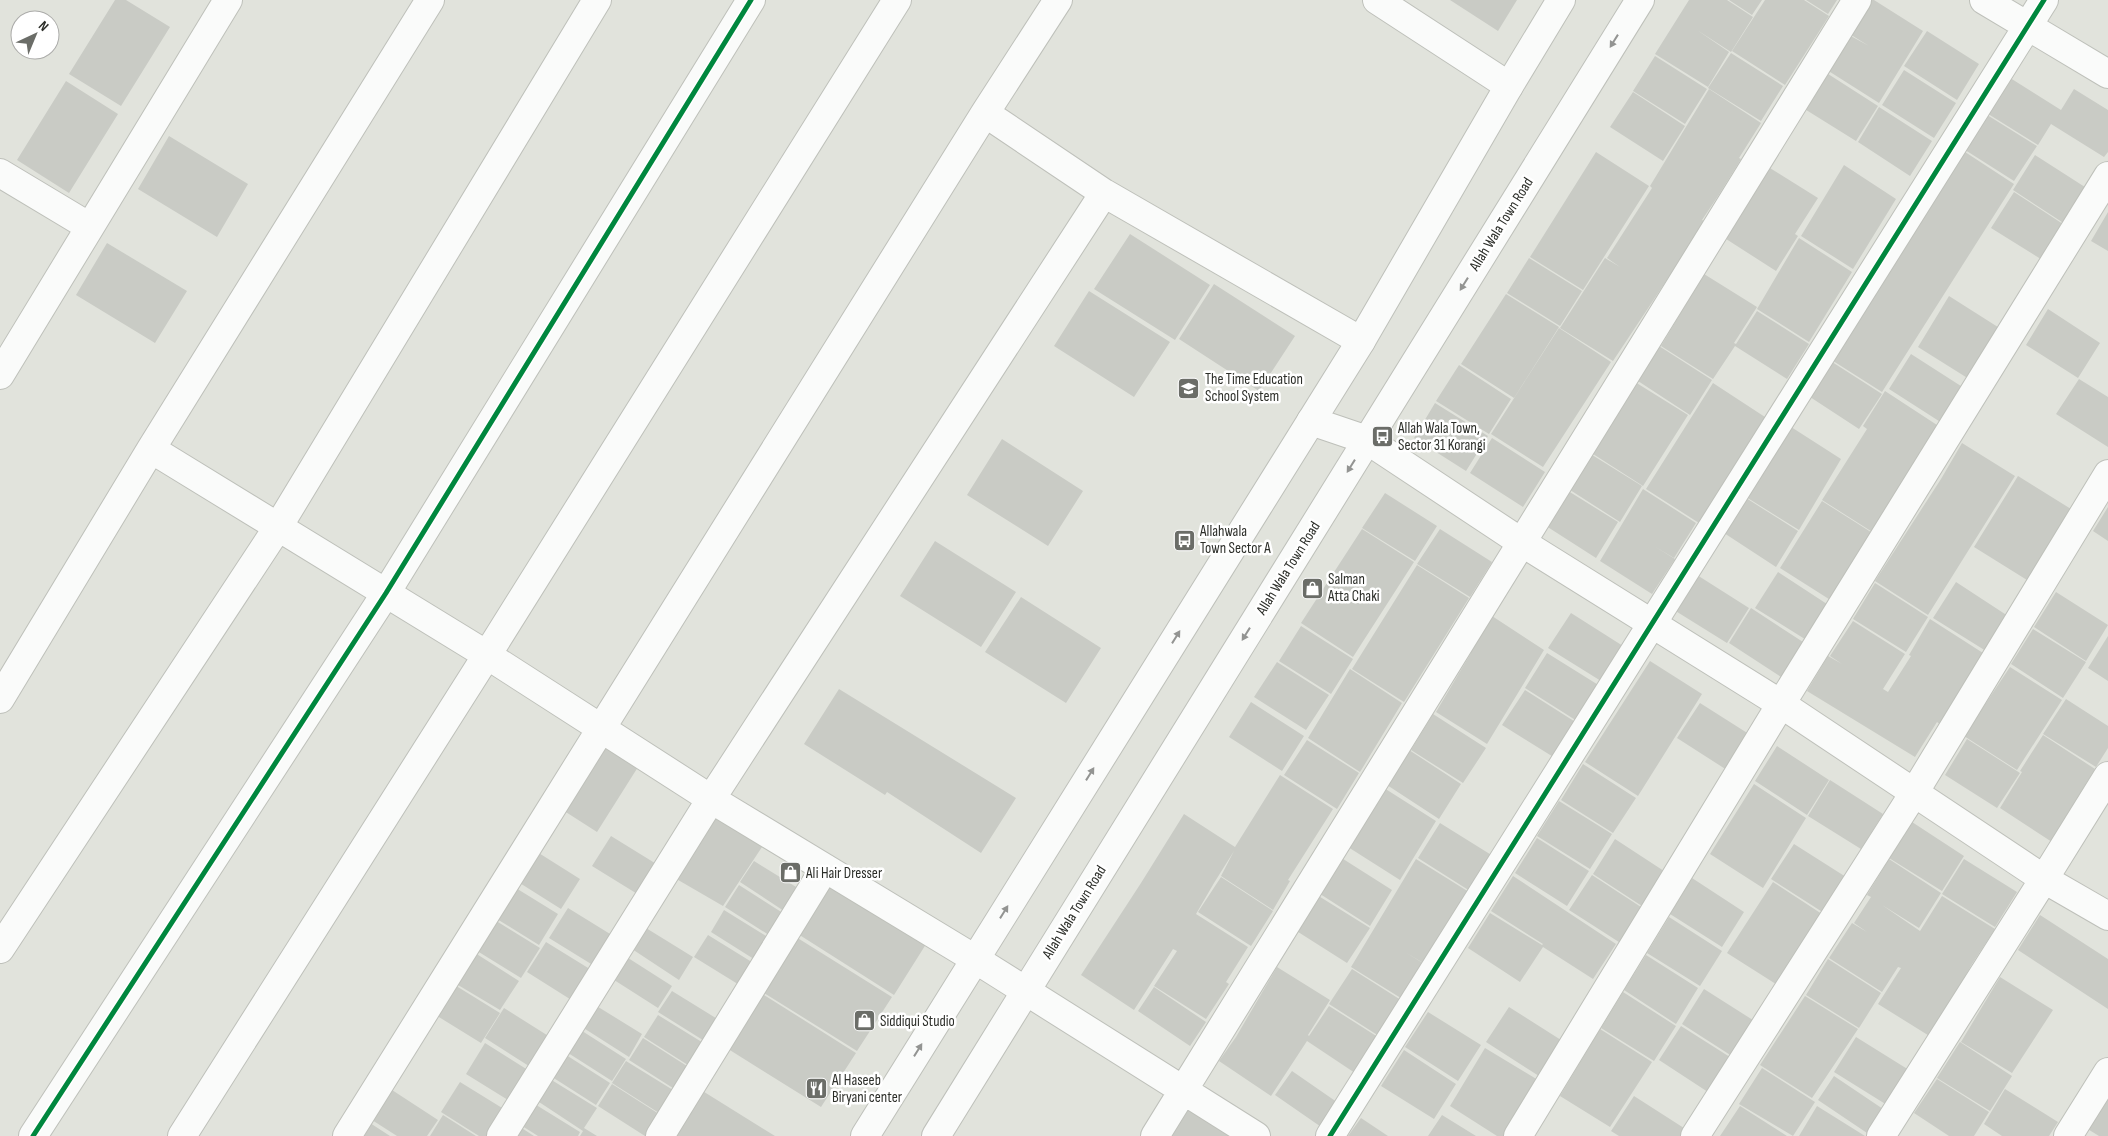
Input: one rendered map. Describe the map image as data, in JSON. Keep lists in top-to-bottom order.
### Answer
{
  "streets": {
    "street": ["Allah Wala Town Road"]
  },
  "places": {
    "school or university": ["The Time Education School System"],
    "bus stop": ["Allah Wala Town, Sector 31 Korangi", "Allahwala Town Sector A"],
    "shop": ["Salman Atta Chaki", "Ali Hair Dresser", "Siddiqui Studio"],
    "restaurant": ["Al Haseeb Biryani center"]
  },
  "north": "top right"
}
